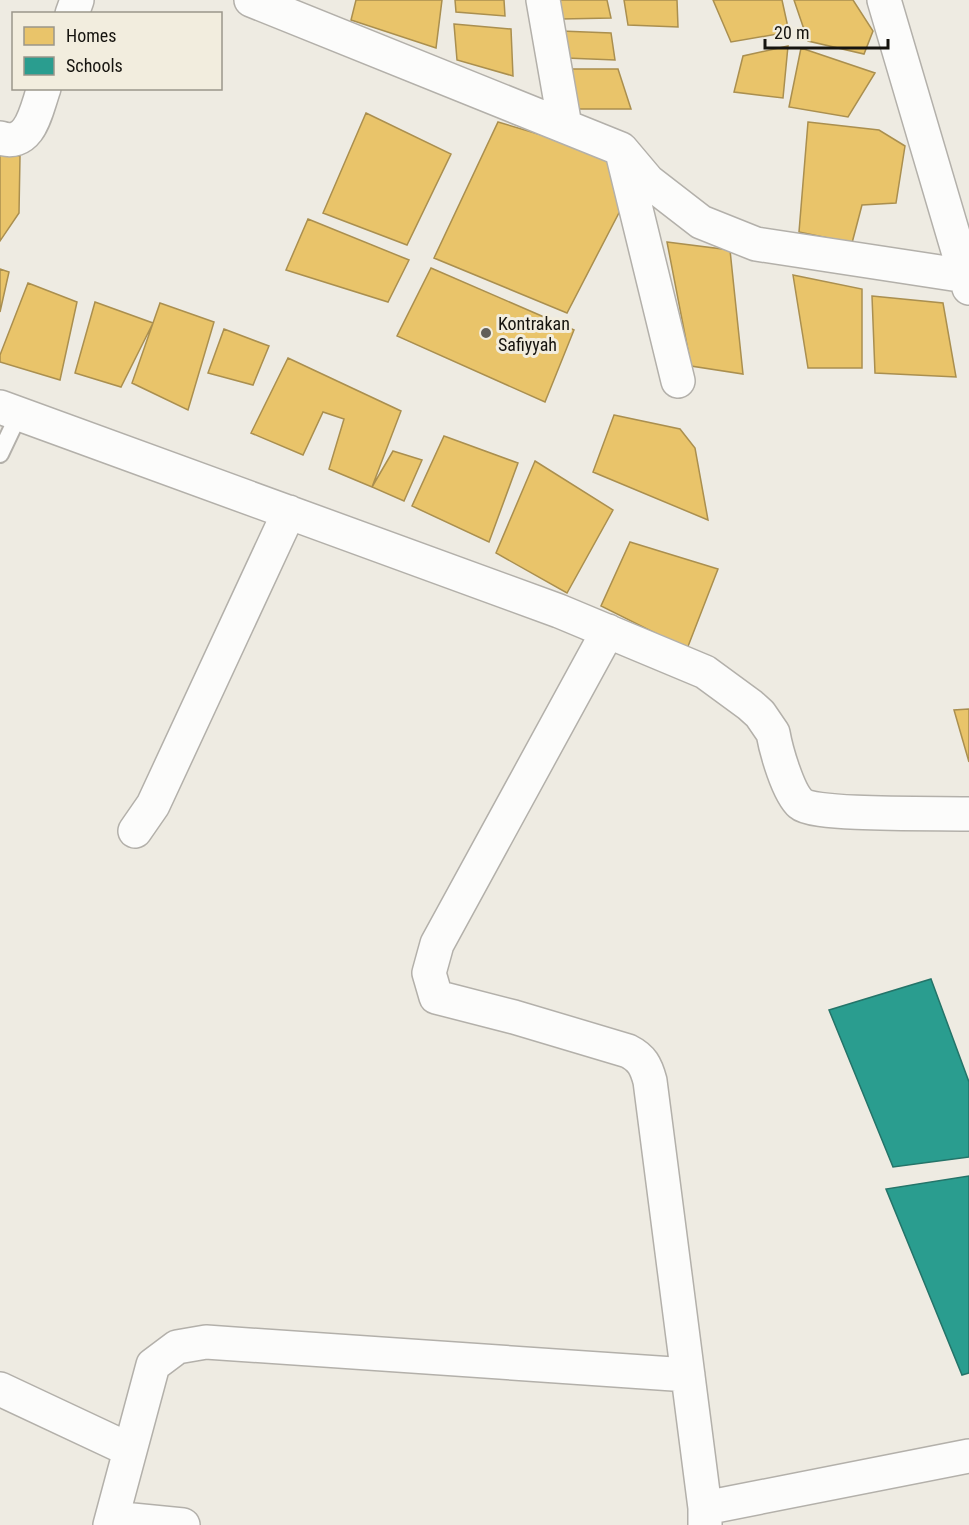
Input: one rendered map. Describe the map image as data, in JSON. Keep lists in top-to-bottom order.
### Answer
{
  "places": ["Kontrakan Safiyyah"],
  "legend": ["Homes", "Schools"],
  "scale_bar": "20 m"
}
